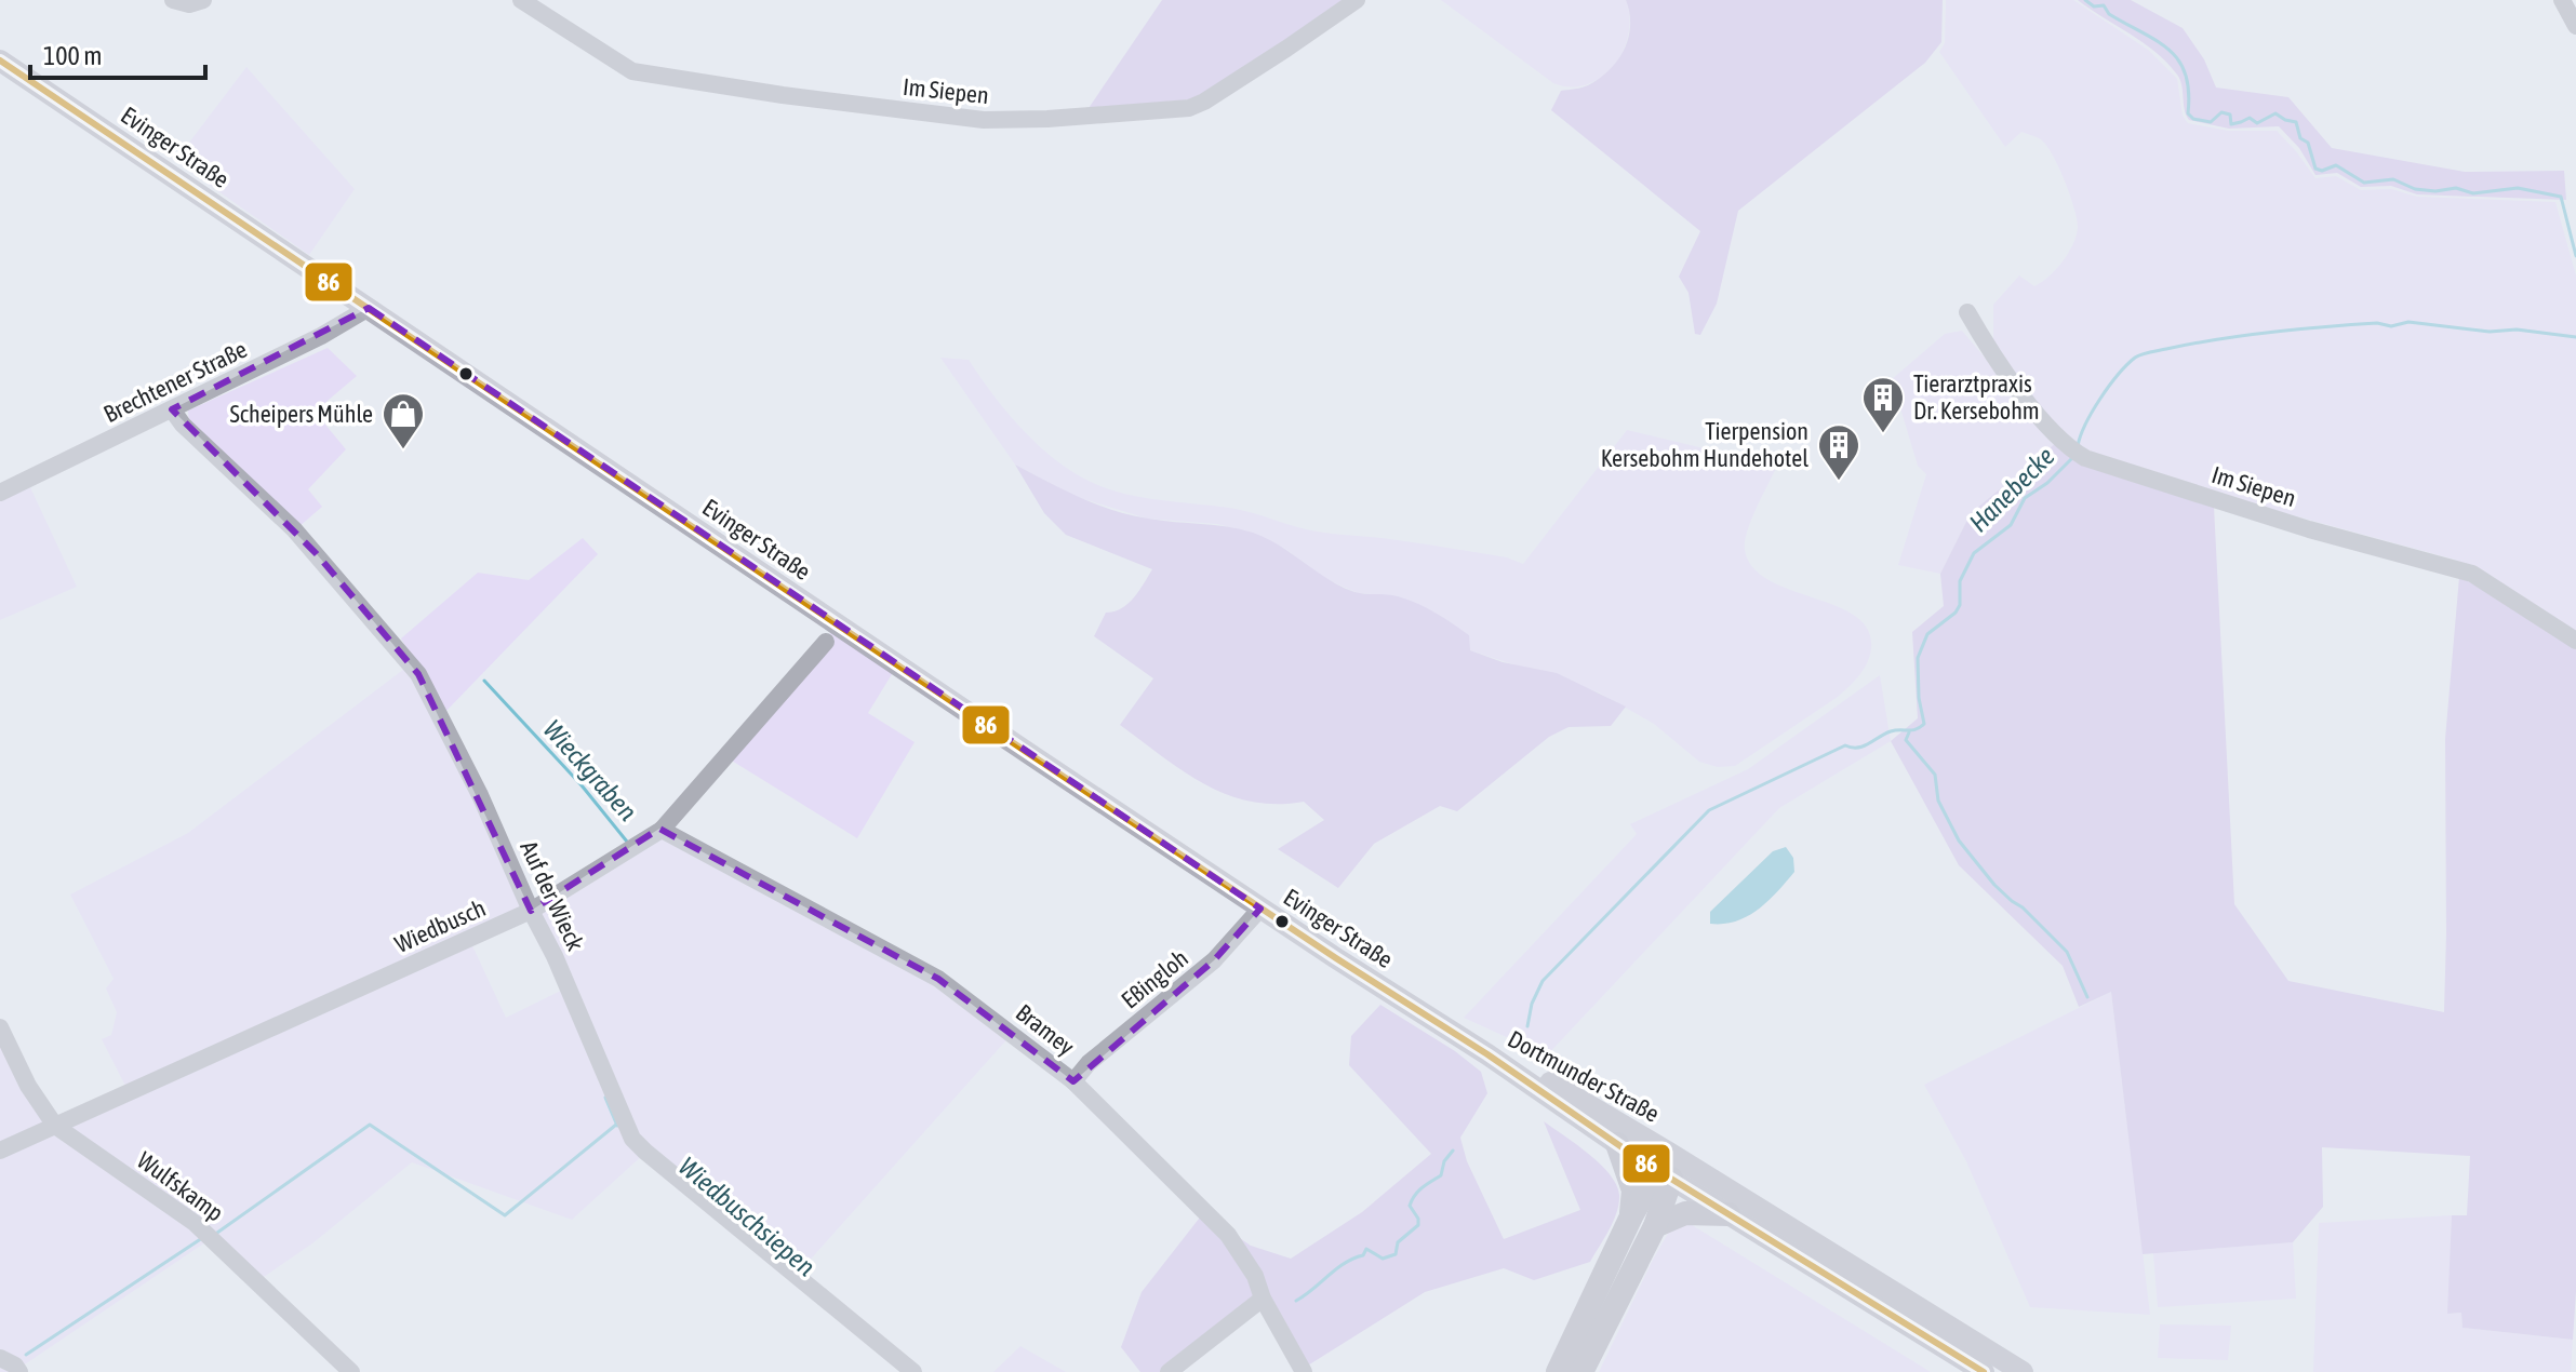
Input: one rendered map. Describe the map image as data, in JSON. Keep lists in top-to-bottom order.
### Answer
{
  "streets": {
    "main road": ["Evinger Straße", "Dortmunder Straße"],
    "street": [
      "Im Siepen",
      "Brechtener Straße",
      "Auf der Wieck",
      "Wiedbusch",
      "Eßingloh",
      "Bramey",
      "Wulfskamp"
    ]
  },
  "crossings": [
    ["Evinger Straße", "Brechtener Straße"],
    ["Evinger Straße", "Eßingloh"],
    ["Evinger Straße", "Dortmunder Straße"],
    ["Brechtener Straße", "Auf der Wieck"],
    ["Auf der Wieck", "Wiedbusch"],
    ["Wiedbusch", "Bramey"],
    ["Wiedbusch", "Wulfskamp"],
    ["Eßingloh", "Bramey"]
  ],
  "water": ["Hanebecke", "Wieckgraben", "Wiedbuschsiepen"],
  "places": {
    "building": ["Tierarztpraxis Dr. Kersebohm", "Tierpension Kersebohm Hundehotel"],
    "shop": ["Scheipers Mühle"]
  },
  "lines": ["transit line 86"],
  "scale_bar": "100 m"
}
